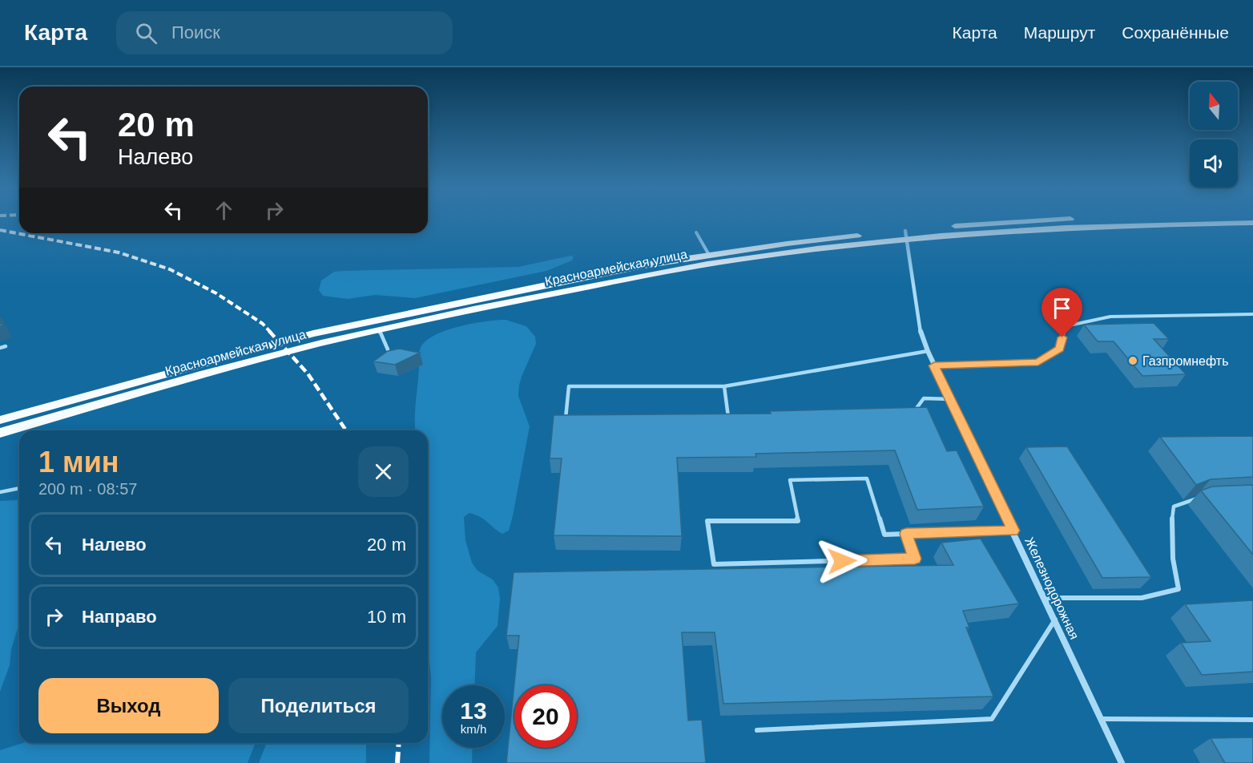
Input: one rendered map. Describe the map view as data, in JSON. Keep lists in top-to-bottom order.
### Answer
{
  "streets": {
    "main road": ["Красноармейская улица"],
    "street": ["Железнодорожная"]
  },
  "crossings": [
    ["Красноармейская улица", "Железнодорожная"]
  ],
  "places": ["Газпромнефть"],
  "north": "top",
  "page": {
    "header": "Карта",
    "search": "Поиск",
    "nav": ["Карта", "Маршрут", "Сохранённые"],
    "turn": ["20 m", "Налево"],
    "heading": ["1 мин", "200 m · 08:57"],
    "list": [
      {
        "name": "Налево",
        "value": "20 m"
      },
      {
        "name": "Направо",
        "value": "10 m"
      }
    ],
    "buttons": ["Выход", "Поделиться"],
    "speed": "13 km/h",
    "limit": "20"
  }
}
